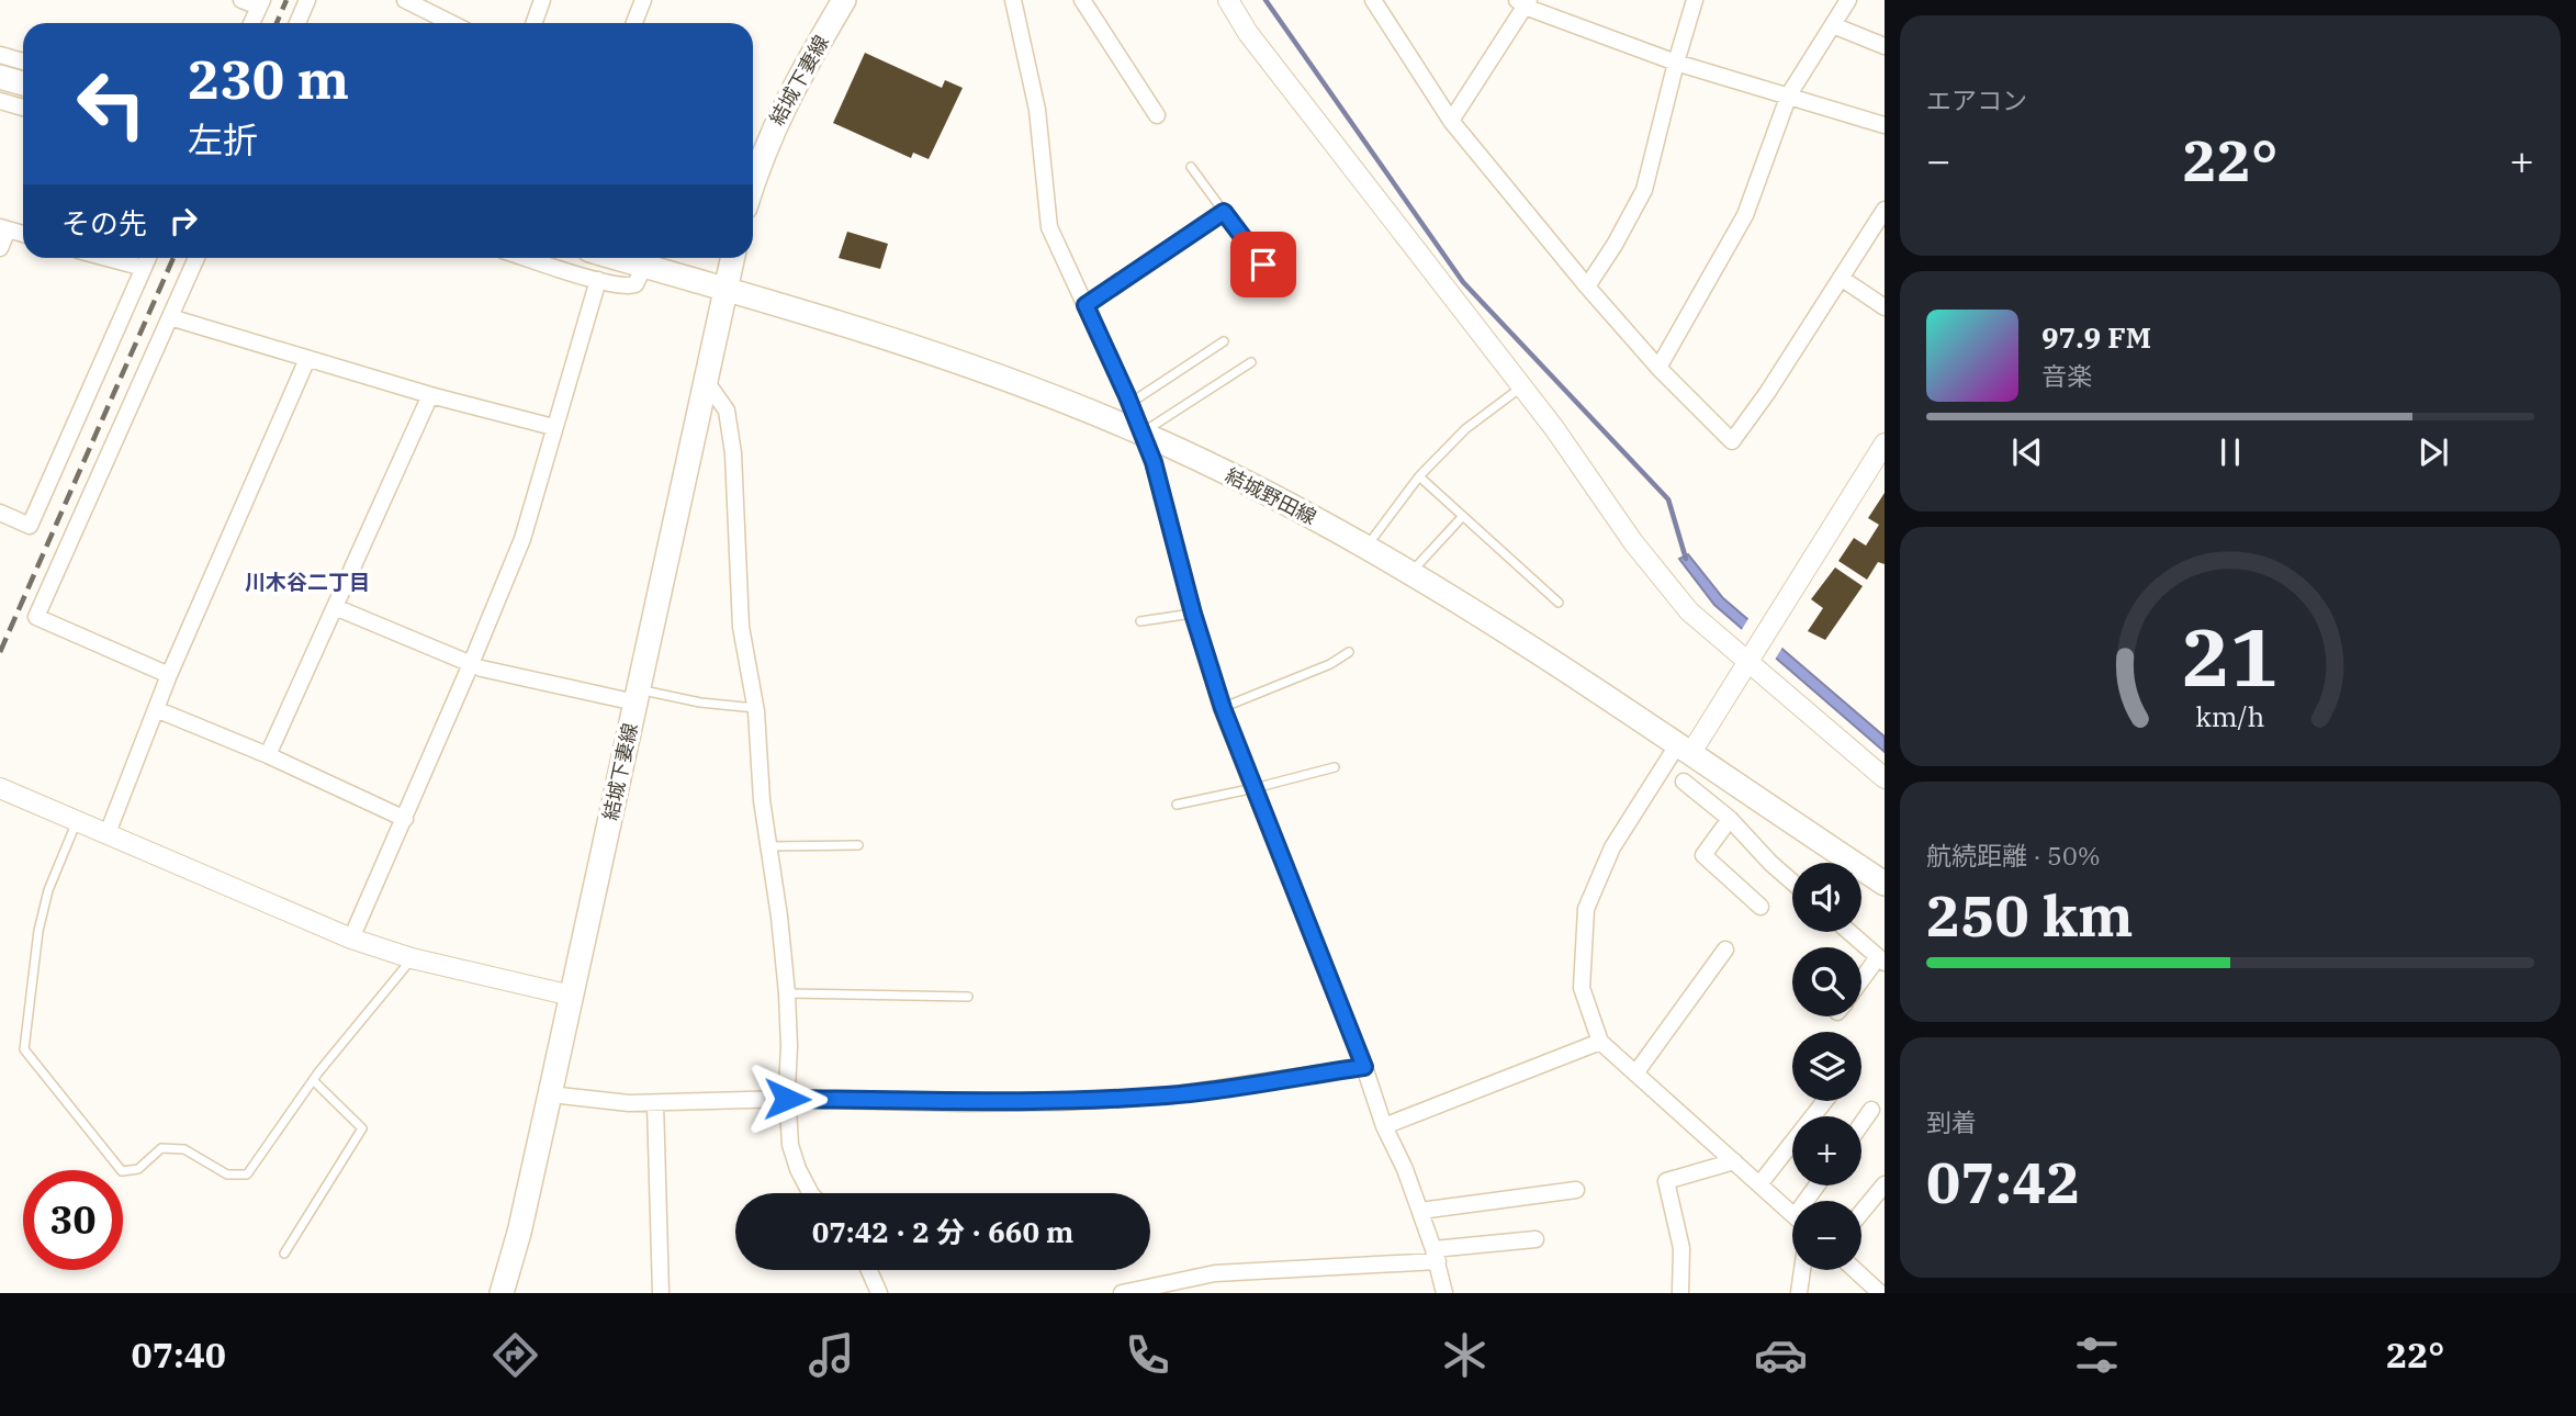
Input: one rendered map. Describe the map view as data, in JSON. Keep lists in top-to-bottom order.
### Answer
{
  "streets": {
    "main road": ["結城下妻線", "結城野田線"]
  },
  "crossings": [
    ["結城下妻線", "結城野田線"]
  ],
  "districts": ["川木谷二丁目"],
  "page": {
    "tile": [
      "エアコン",
      ["航続距離 · 50%", "250 km"],
      ["到着", "07:42"]
    ],
    "turn": ["230 m", "左折"],
    "heat": ["−", "22°", "+"],
    "then": "その先",
    "song": ["97.9 FM", "音楽"],
    "map_buttons": ["+", "−"],
    "limit": "30",
    "trip": "07:42 · 2 分 · 660 m",
    "tabs": ["07:40", "22°"],
    "gauge": ["21", "km/h"]
  }
}
